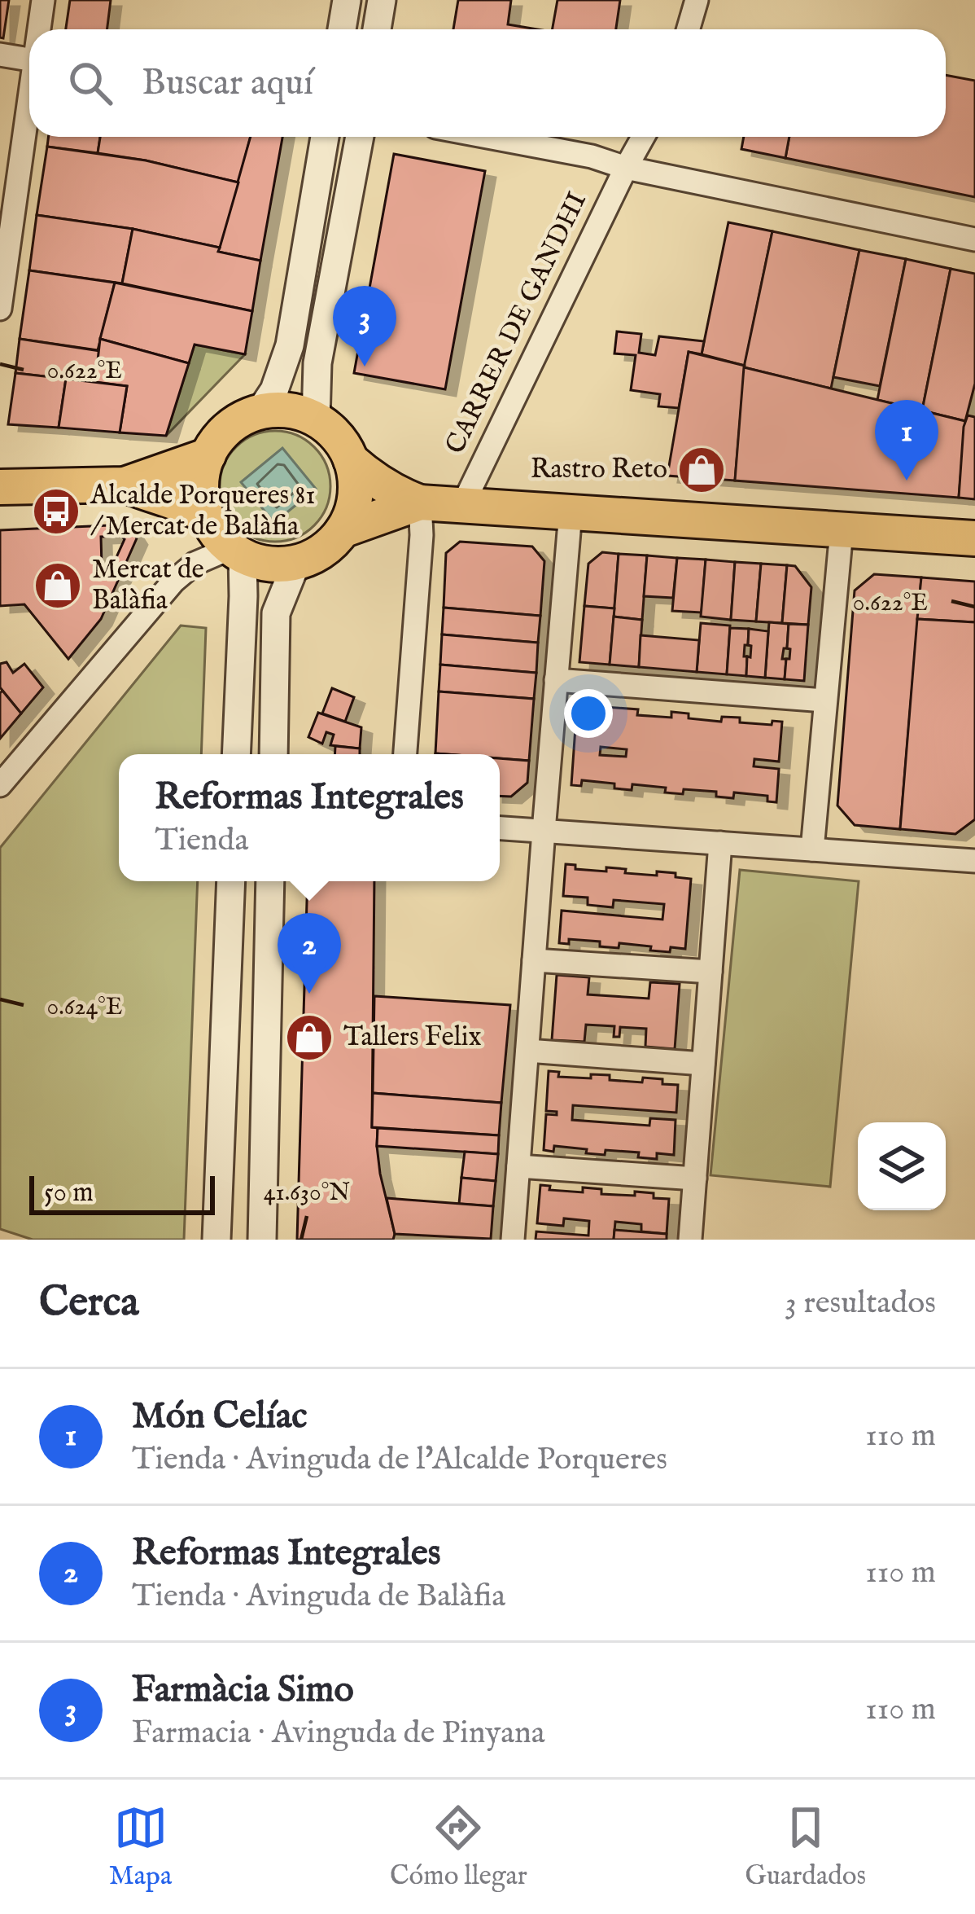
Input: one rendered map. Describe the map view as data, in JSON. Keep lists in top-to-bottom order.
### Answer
{
  "streets": {
    "street": ["CARRER DE GANDHI"]
  },
  "places": {
    "shop": ["Rastro Reto", "Mercat de Balàfia", "Tallers Felix"],
    "bus stop": ["Alcalde Porqueres 81 / Mercat de Balàfia"]
  },
  "scale_bar": "50 m",
  "page": {
    "search": "Buscar aquí",
    "pins": ["3", "1", "2"],
    "popup": ["Reformas Integrales", "Tienda"],
    "scale": "50 m",
    "heading": ["Cerca", "3 resultados"],
    "list": [
      {
        "mark": "1",
        "name": "Món Celíac",
        "note": "Tienda · Avinguda de l'Alcalde Porqueres",
        "value": "110 m"
      },
      {
        "mark": "2",
        "name": "Reformas Integrales",
        "note": "Tienda · Avinguda de Balàfia",
        "value": "110 m"
      },
      {
        "mark": "3",
        "name": "Farmàcia Simo",
        "note": "Farmacia · Avinguda de Pinyana",
        "value": "110 m"
      }
    ],
    "nav": ["Mapa", "Cómo llegar", "Guardados"]
  },
  "coordinates": ["0.622°E", "0.624°E", "41.630°N"]
}
